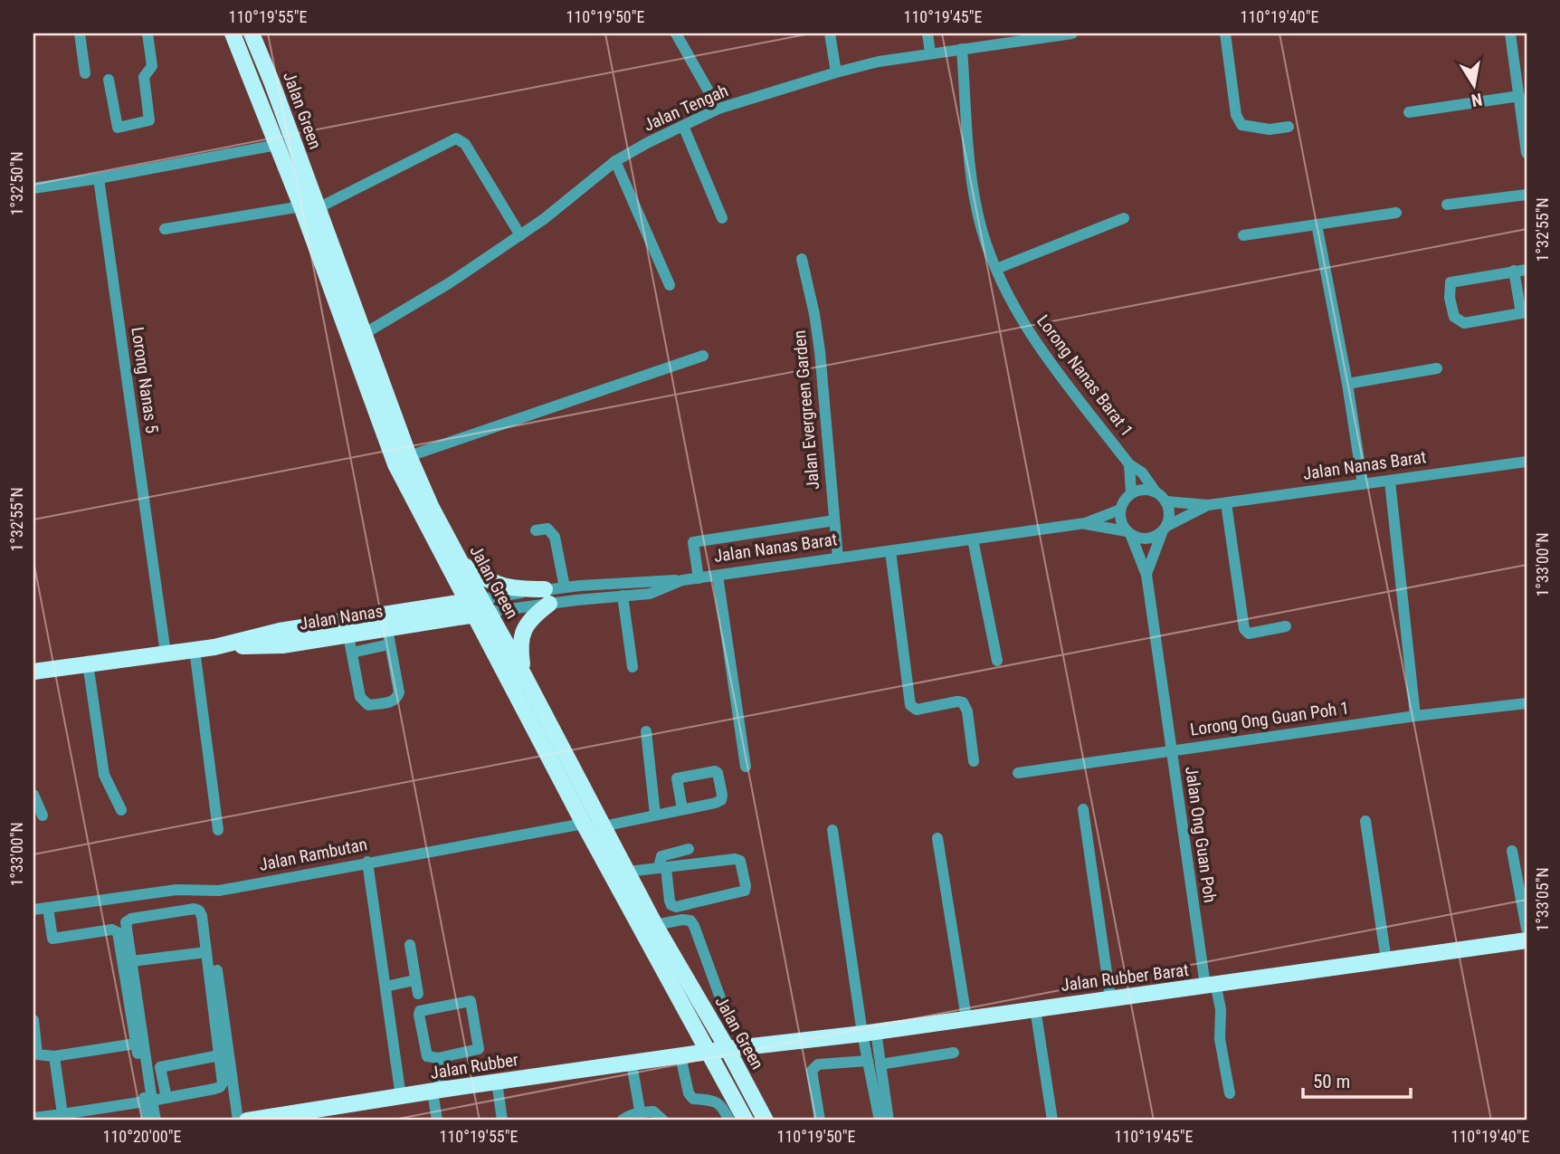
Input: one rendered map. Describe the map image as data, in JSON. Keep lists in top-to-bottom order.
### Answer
{
  "streets": {
    "main road": [
      "Jalan Green",
      "Jalan Nanas",
      "Jalan Rubber Barat",
      "Jalan Rubber"
    ],
    "street": [
      "Jalan Tengah",
      "Lorong Nanas Barat 1",
      "Lorong Nanas 5",
      "Jalan Evergreen Garden",
      "Jalan Nanas Barat",
      "Lorong Ong Guan Poh 1",
      "Jalan Ong Guan Poh",
      "Jalan Rambutan"
    ]
  },
  "crossings": [
    ["Jalan Tengah", "Jalan Green"],
    ["Jalan Tengah", "Lorong Nanas Barat 1"],
    ["Jalan Green", "Jalan Nanas"],
    ["Jalan Green", "Jalan Rambutan"],
    ["Jalan Green", "Jalan Rubber Barat"],
    ["Jalan Green", "Jalan Rubber"],
    ["Lorong Nanas Barat 1", "Jalan Nanas Barat"],
    ["Lorong Nanas Barat 1", "Jalan Ong Guan Poh"],
    ["Lorong Nanas 5", "Jalan Nanas"],
    ["Jalan Evergreen Garden", "Jalan Nanas Barat"],
    ["Jalan Nanas Barat", "Jalan Ong Guan Poh"],
    ["Lorong Ong Guan Poh 1", "Jalan Ong Guan Poh"],
    ["Jalan Ong Guan Poh", "Jalan Rubber Barat"],
    ["Jalan Rubber Barat", "Jalan Rubber"]
  ],
  "scale_bar": "50 m",
  "north": "bottom",
  "coordinates": [
    "110°19'55\"E",
    "110°19'50\"E",
    "110°19'45\"E",
    "110°19'40\"E",
    "1°32'50\"N",
    "1°32'55\"N",
    "1°33'00\"N",
    "1°33'05\"N",
    "110°20'00\"E"
  ]
}
